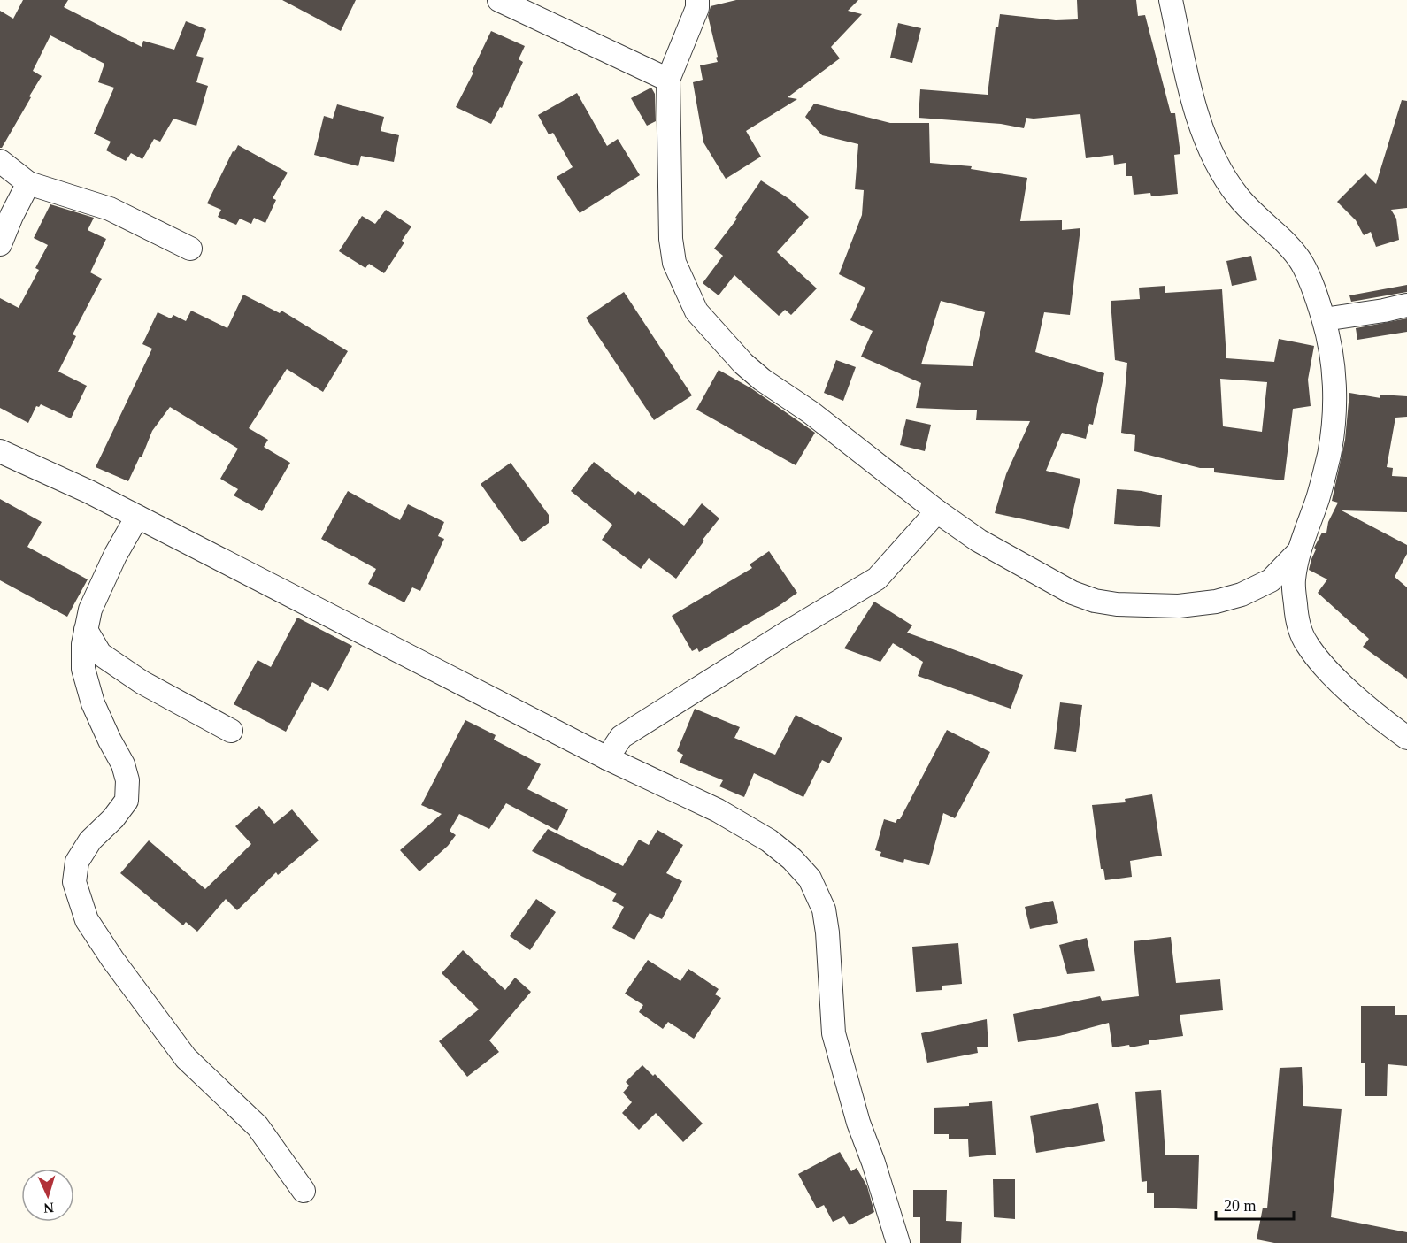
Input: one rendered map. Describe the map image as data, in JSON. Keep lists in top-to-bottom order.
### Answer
{
  "scale_bar": "20 m",
  "north": "bottom"
}
